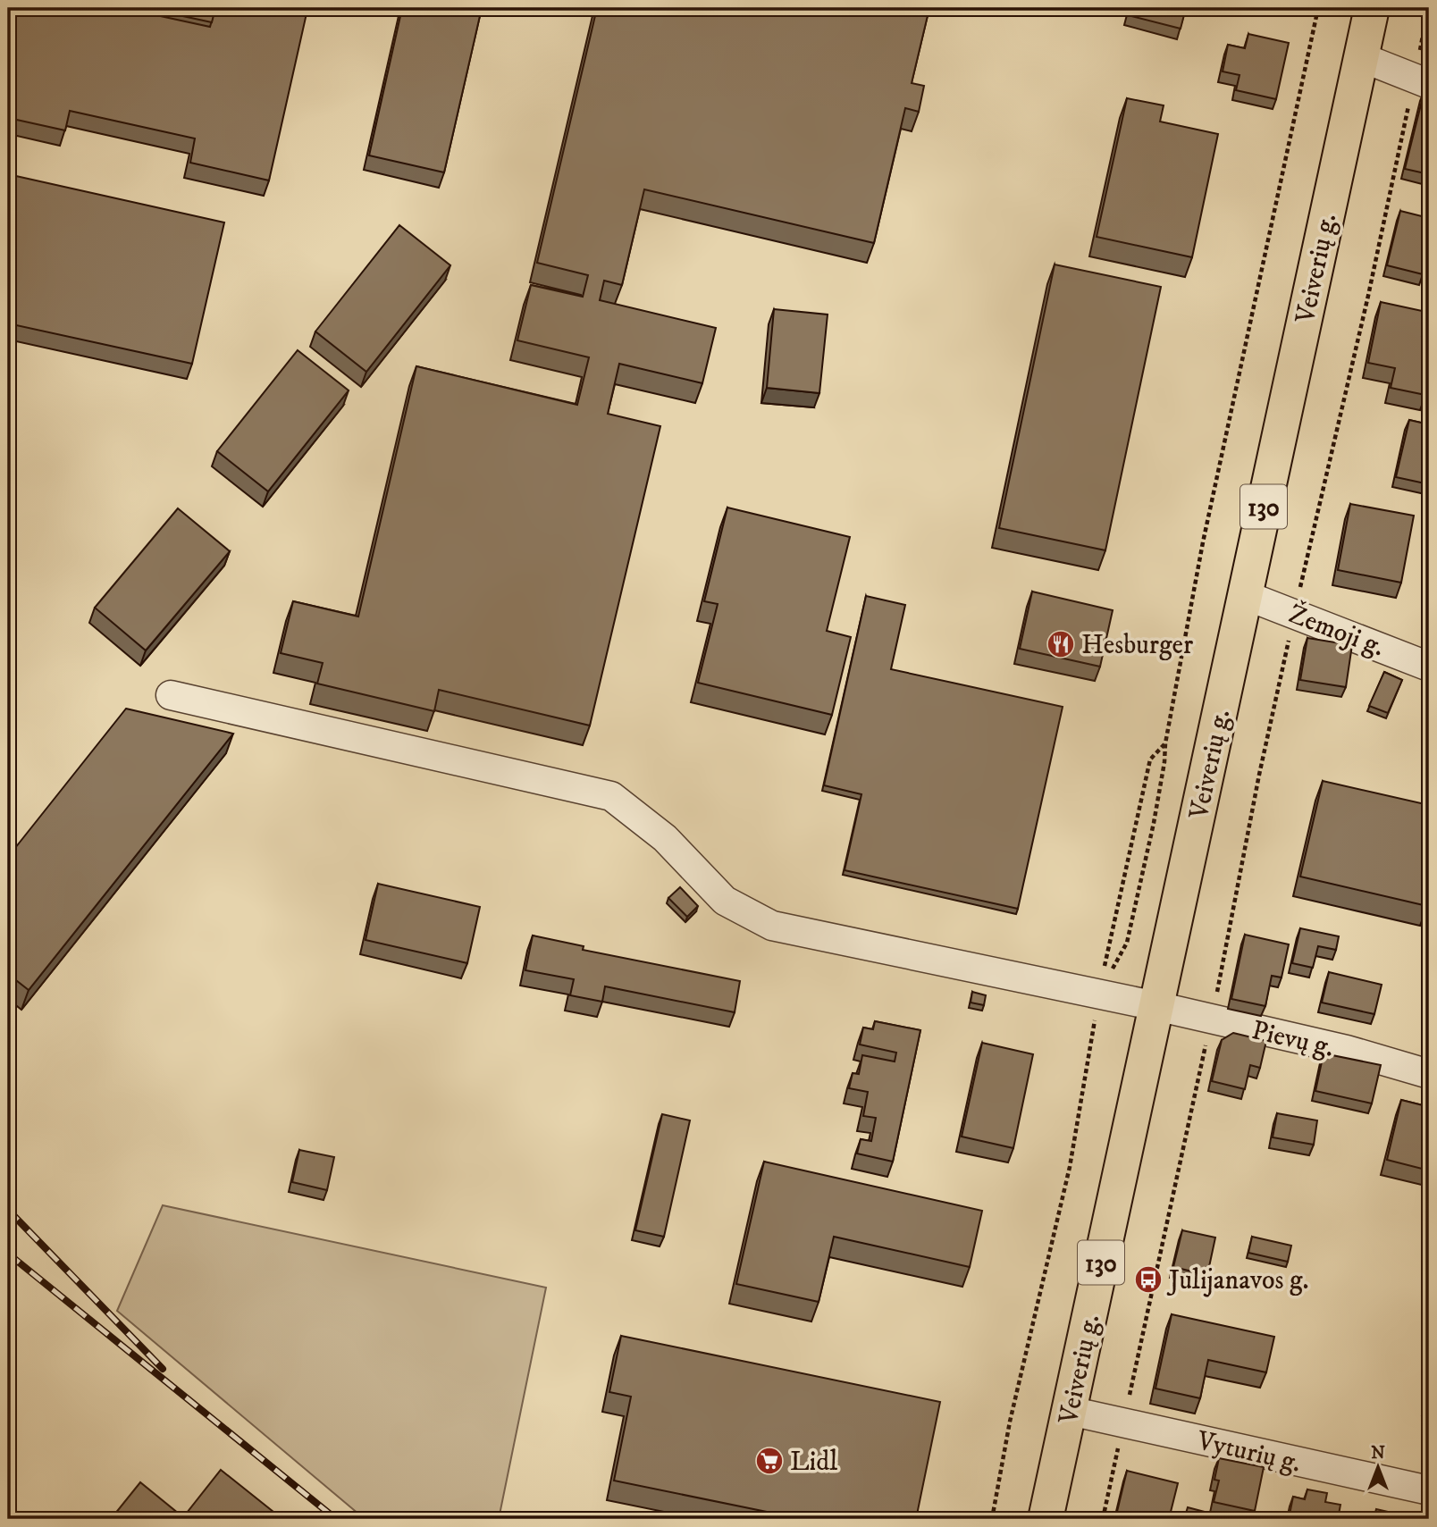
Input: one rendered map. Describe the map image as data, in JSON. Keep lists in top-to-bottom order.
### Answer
{
  "streets": {
    "main road": ["Veiverių g.", "130"],
    "street": ["Žemoji g.", "Pievų g.", "Vyturių g."]
  },
  "crossings": [
    ["Veiverių g.", "Žemoji g."],
    ["Veiverių g.", "Pievų g."],
    ["Veiverių g.", "Vyturių g."]
  ],
  "places": {
    "restaurant": ["Hesburger"],
    "bus stop": ["Julijanavos g."],
    "supermarket": ["Lidl"]
  },
  "north": "top"
}
